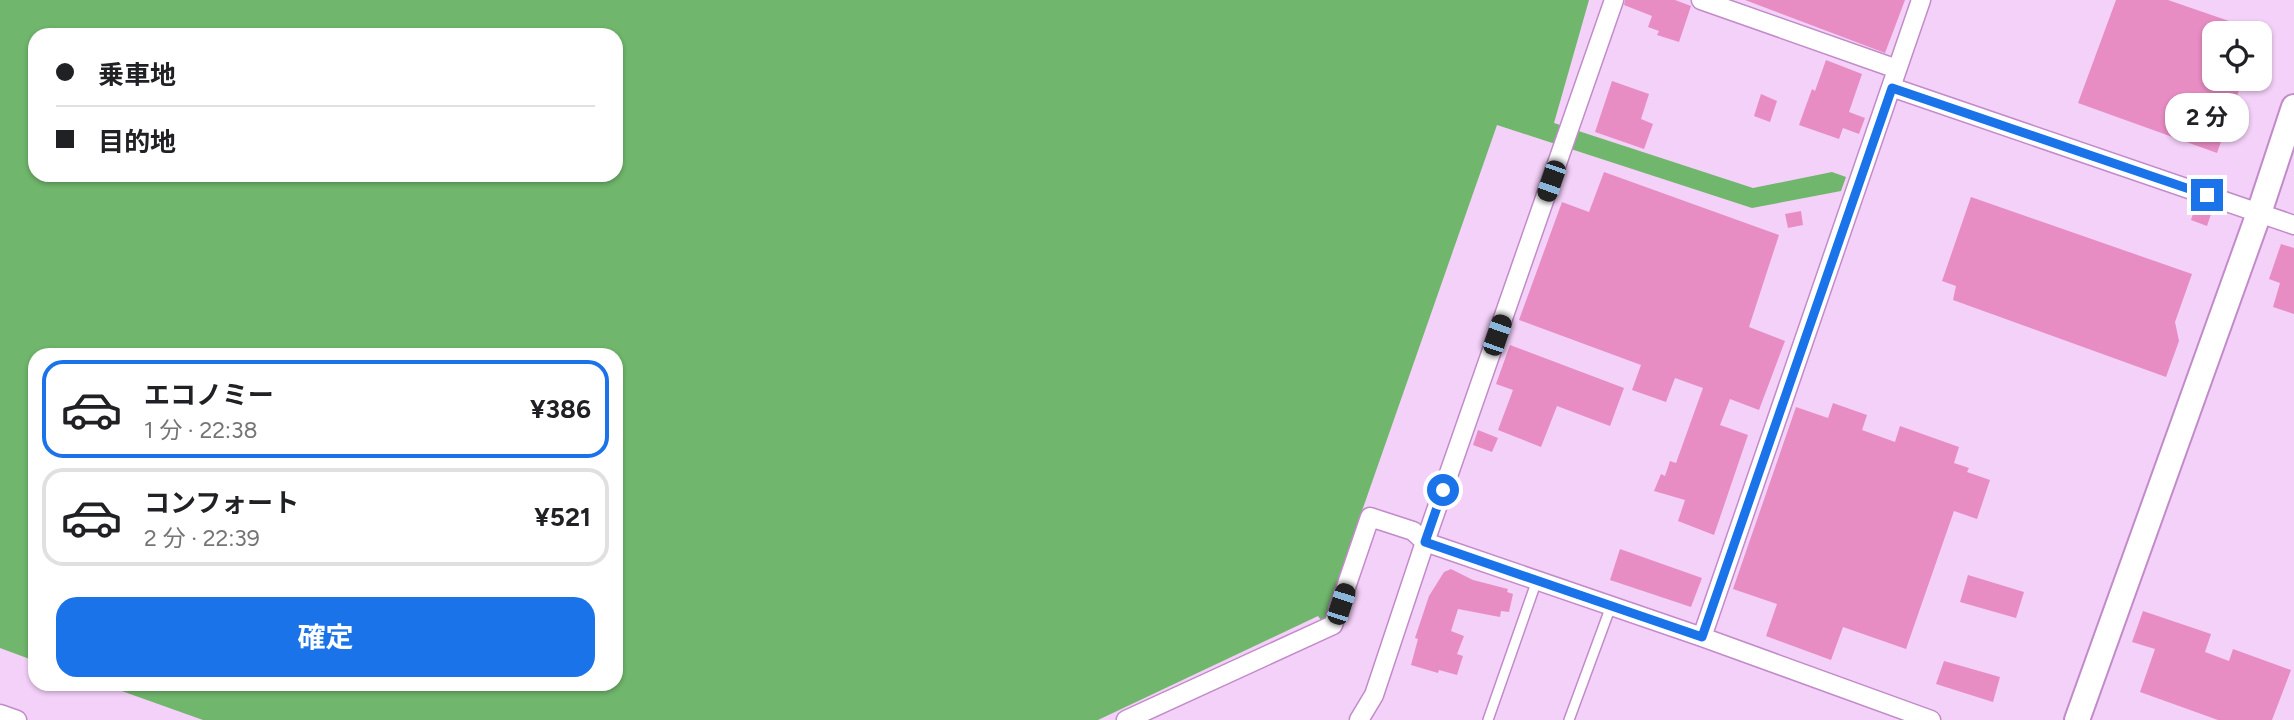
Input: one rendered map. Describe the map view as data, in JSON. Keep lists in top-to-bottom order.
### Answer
{
  "page": {
    "banner": ["乗車地", "目的地"],
    "bubble": "2 分",
    "list": [
      {
        "name": "エコノミー",
        "note": "1 分 · 22:38",
        "value": "¥386"
      },
      {
        "name": "コンフォート",
        "note": "2 分 · 22:39",
        "value": "¥521"
      }
    ],
    "buttons": "確定"
  }
}
